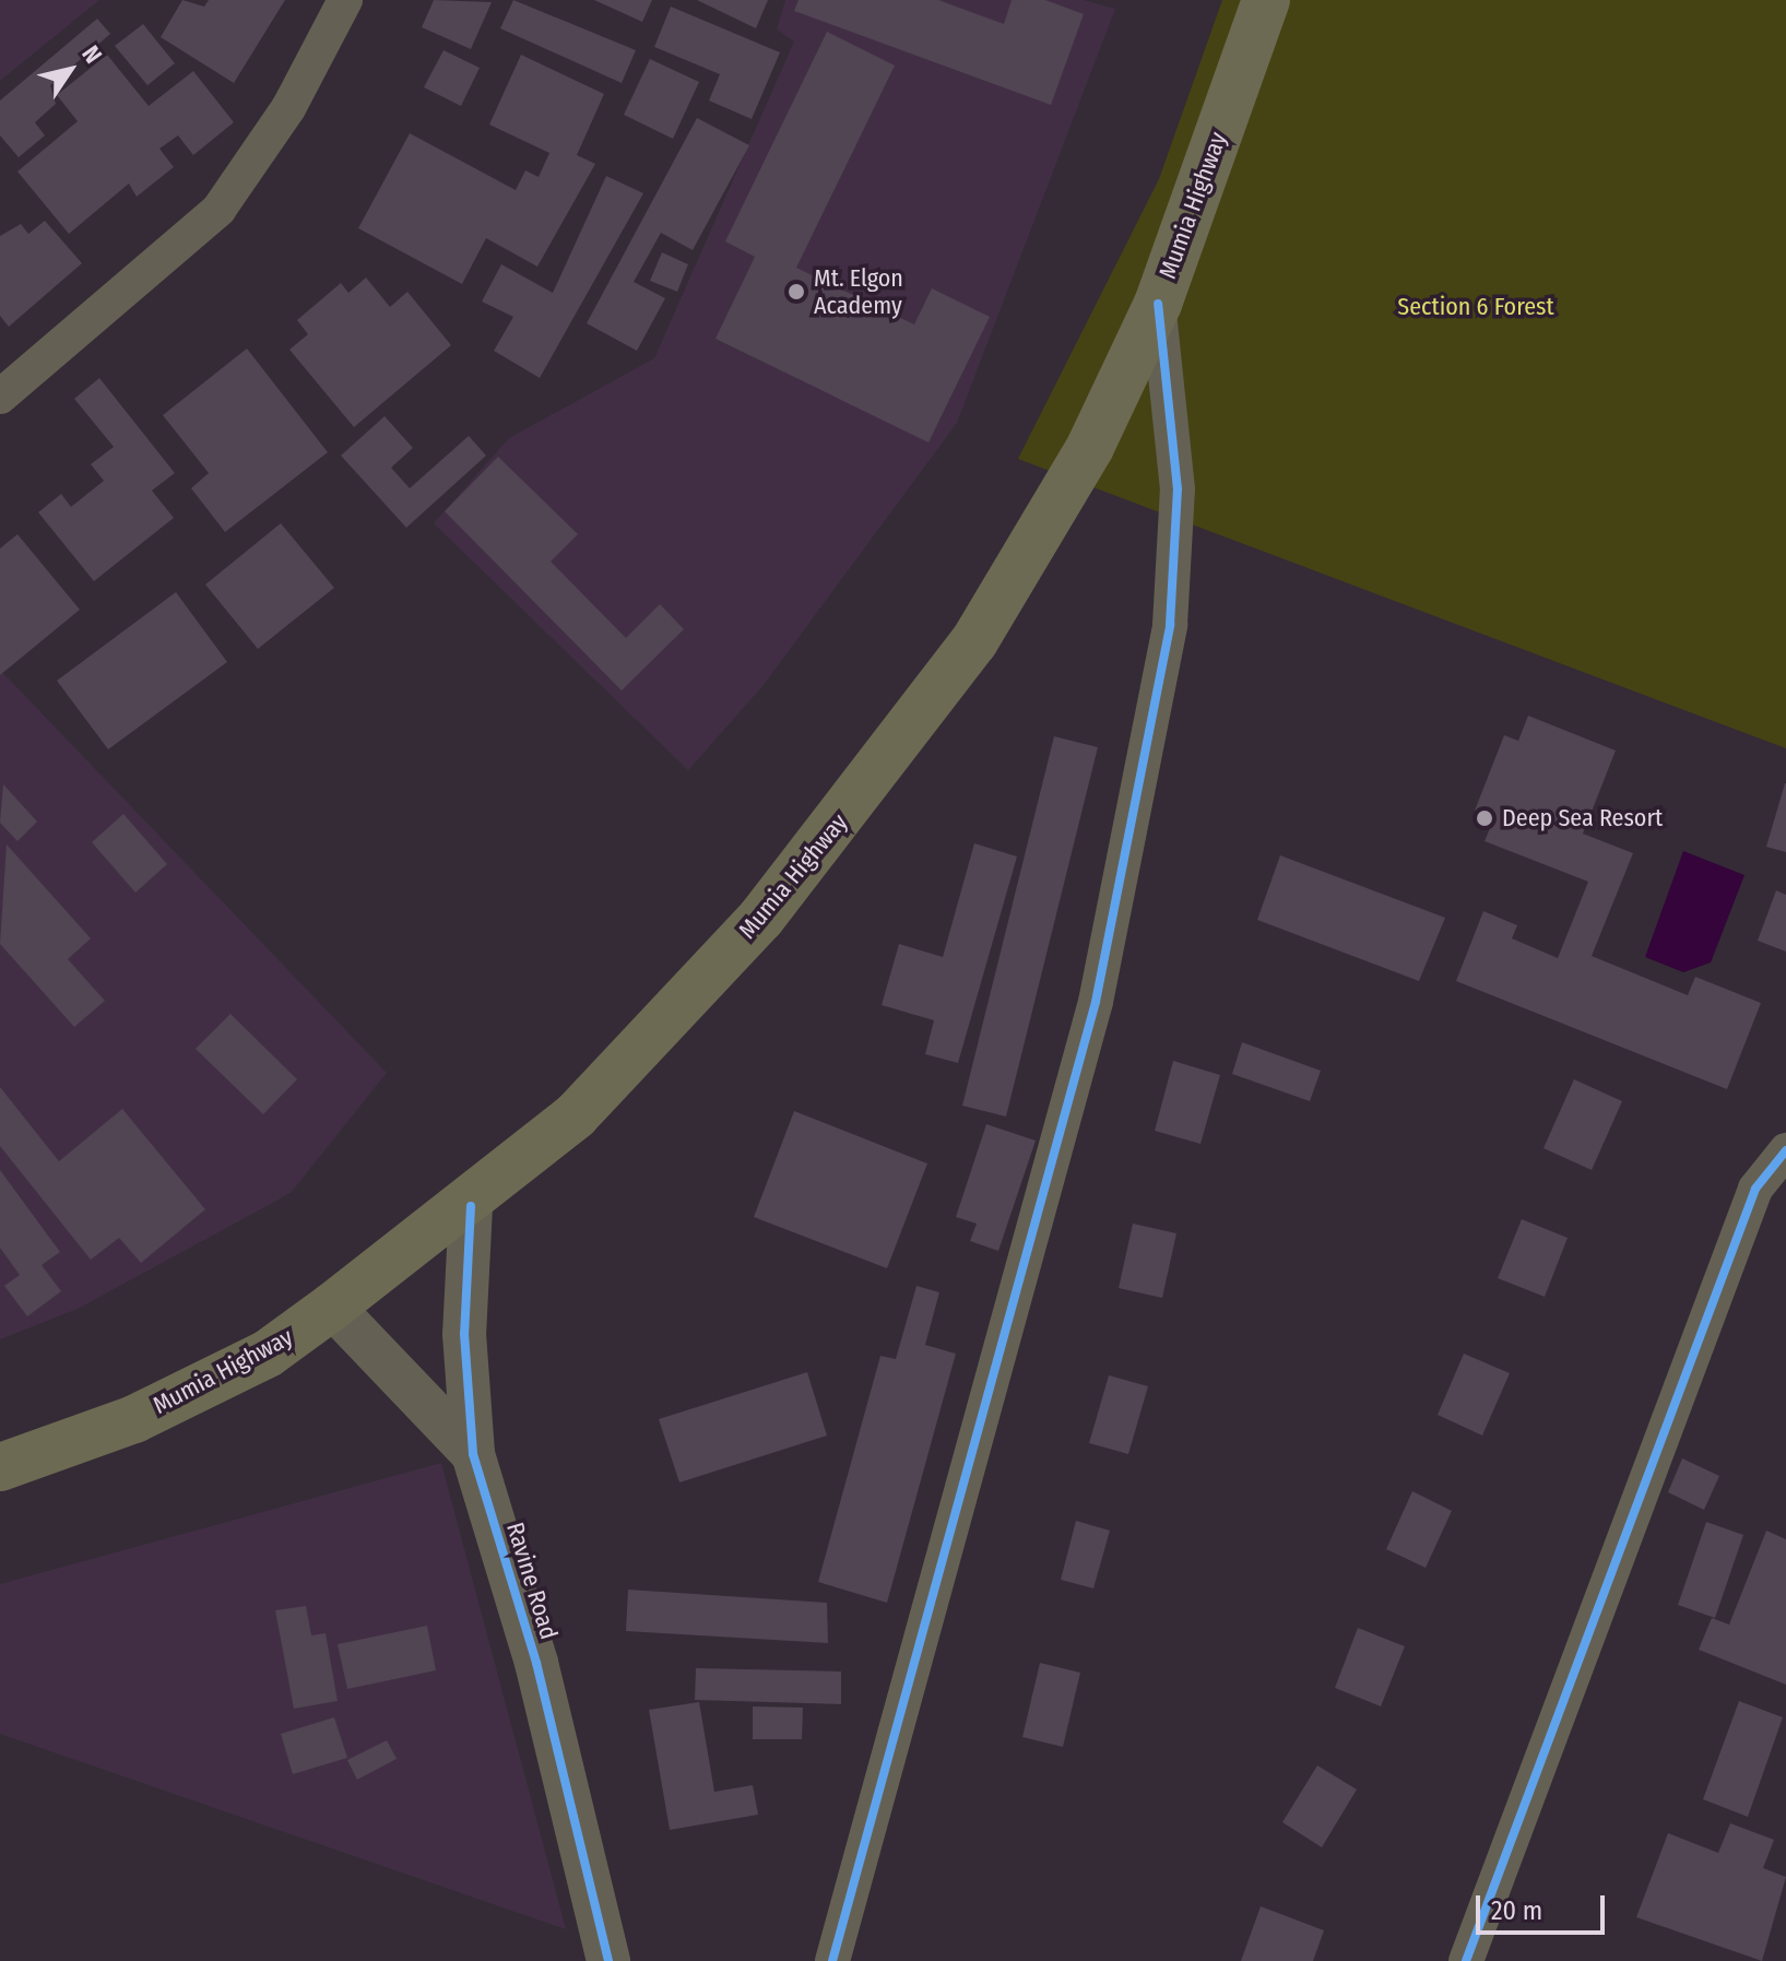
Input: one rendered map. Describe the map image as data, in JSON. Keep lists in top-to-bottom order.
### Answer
{
  "streets": {
    "highway": ["Mumia Highway"],
    "street": ["Ravine Road"]
  },
  "crossings": [
    ["Mumia Highway", "Ravine Road"]
  ],
  "parks": ["Section 6 Forest"],
  "places": ["Mt. Elgon Academy", "Deep Sea Resort"],
  "scale_bar": "20 m",
  "north": "top right"
}
